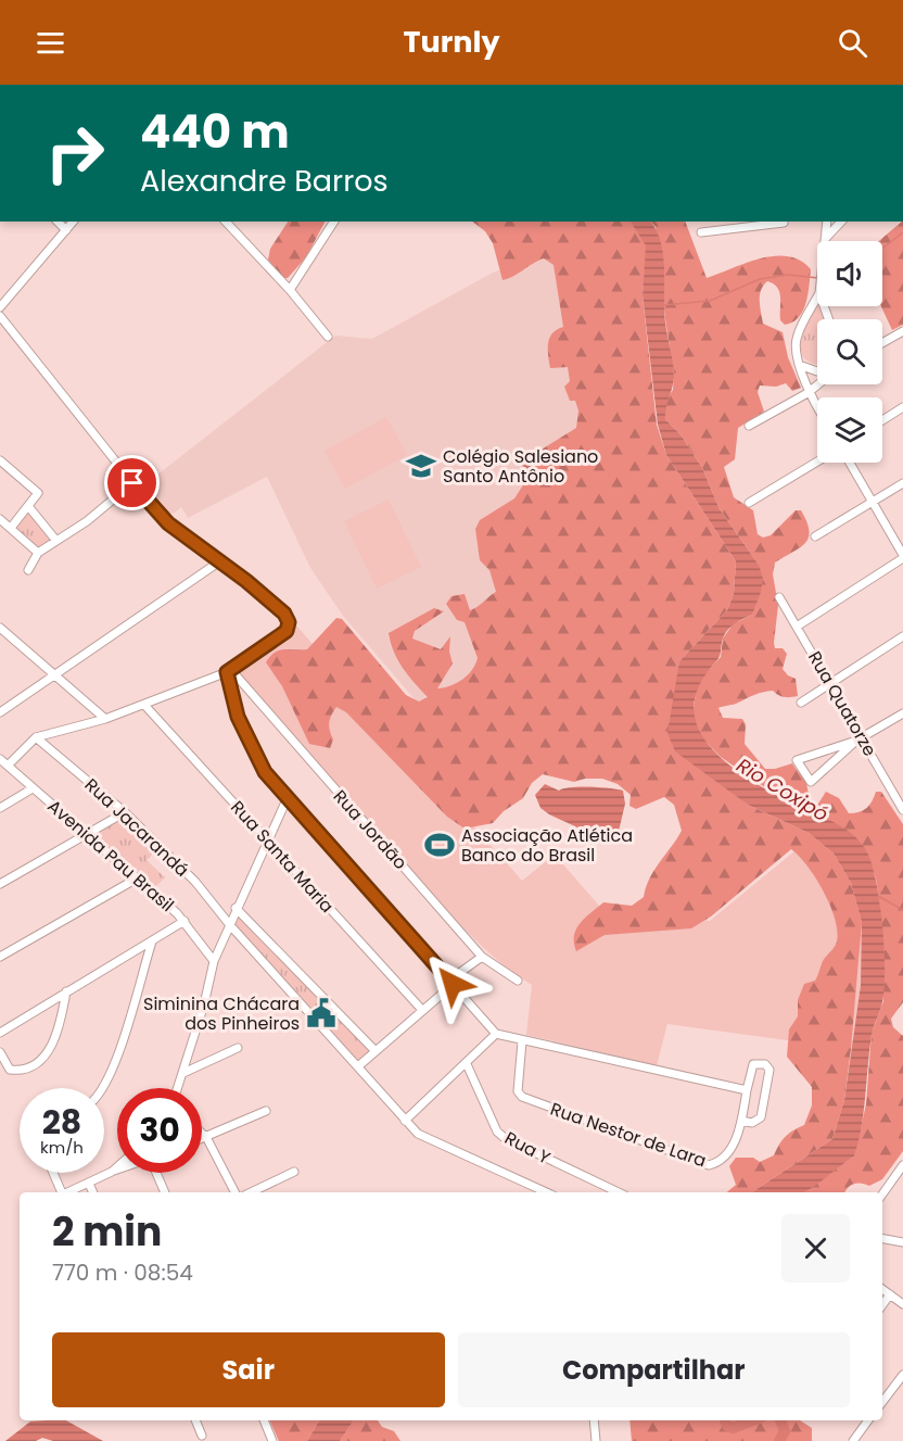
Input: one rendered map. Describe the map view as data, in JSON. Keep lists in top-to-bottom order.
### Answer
{
  "streets": {
    "street": [
      "Rua Quatorze",
      "Rua Jacarandá",
      "Rua Jordão",
      "Avenida Pau Brasil",
      "Rua Santa Maria",
      "Rua Nestor de Lara",
      "Rua Y"
    ]
  },
  "water": ["Rio Coxipó"],
  "places": {
    "school or university": ["Colégio Salesiano Santo Antônio"],
    "sports": ["Associação Atlética Banco do Brasil"],
    "public building": ["Siminina Chácara dos Pinheiros"]
  },
  "page": {
    "header": "Turnly",
    "turn": ["440 m", "Alexandre Barros"],
    "speed": "28 km/h",
    "limit": "30",
    "heading": ["2 min", "770 m · 08:54"],
    "buttons": ["Sair", "Compartilhar"]
  }
}
